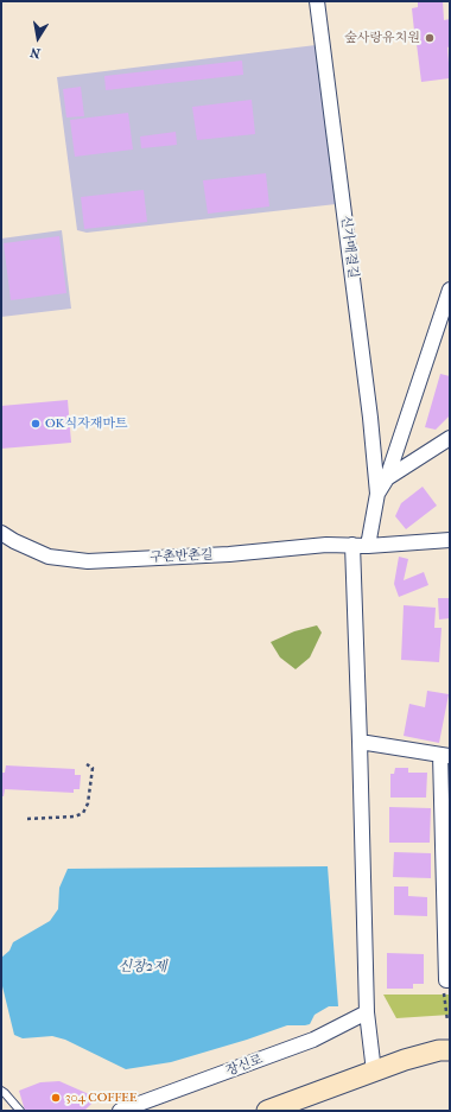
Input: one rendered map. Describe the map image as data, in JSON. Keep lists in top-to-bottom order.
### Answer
{
  "streets": {
    "street": ["신가매결길", "구촌반촌길", "장신로"]
  },
  "crossings": [
    ["신가매결길", "구촌반촌길"]
  ],
  "water": ["신창2제"],
  "places": ["숲사랑유치원", "OK식자재마트", "304 COFFEE"],
  "north": "bottom"
}
